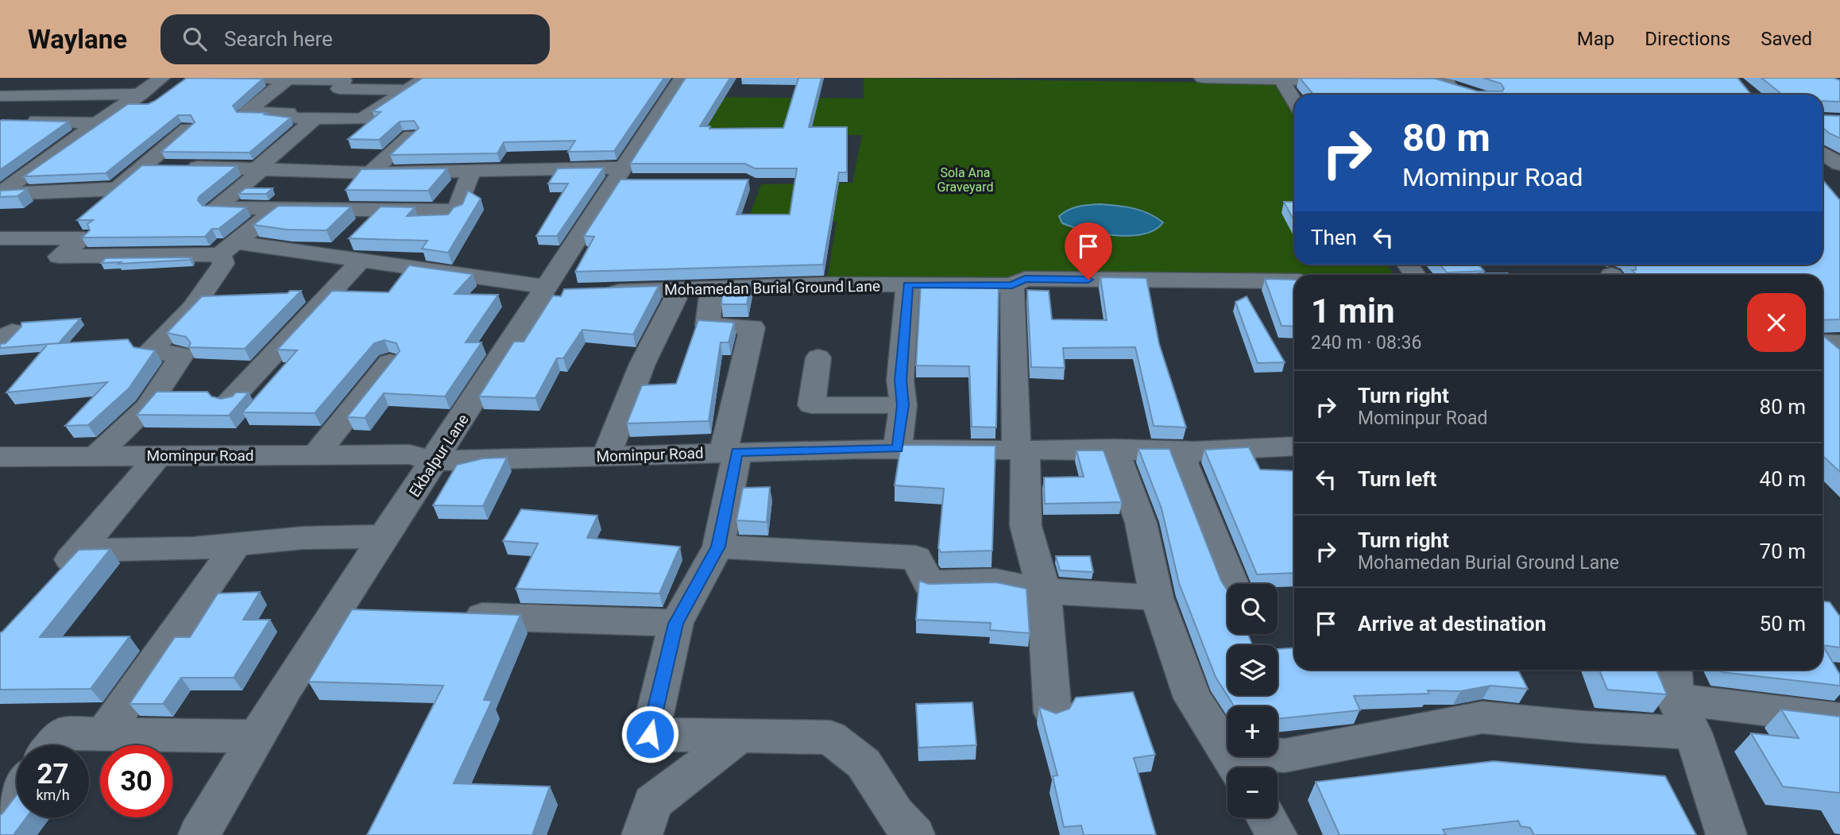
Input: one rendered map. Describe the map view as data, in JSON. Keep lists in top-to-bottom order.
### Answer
{
  "streets": {
    "street": ["Mohamedan Burial Ground Lane", "Mominpur Road", "Ekbalpur Lane"]
  },
  "crossings": [
    ["Mominpur Road", "Ekbalpur Lane"]
  ],
  "parks": ["Sola Ana Graveyard"],
  "page": {
    "header": "Waylane",
    "search": "Search here",
    "nav": ["Map", "Directions", "Saved"],
    "turn": ["80 m", "Mominpur Road"],
    "then": "Then",
    "heading": ["1 min", "240 m · 08:36"],
    "list": [
      {
        "name": "Turn right",
        "note": "Mominpur Road",
        "value": "80 m"
      },
      {
        "name": "Turn left",
        "value": "40 m"
      },
      {
        "name": "Turn right",
        "note": "Mohamedan Burial Ground Lane",
        "value": "70 m"
      },
      {
        "name": "Arrive at destination",
        "value": "50 m"
      }
    ],
    "map_buttons": ["+", "−"],
    "speed": "27 km/h",
    "limit": "30"
  }
}
